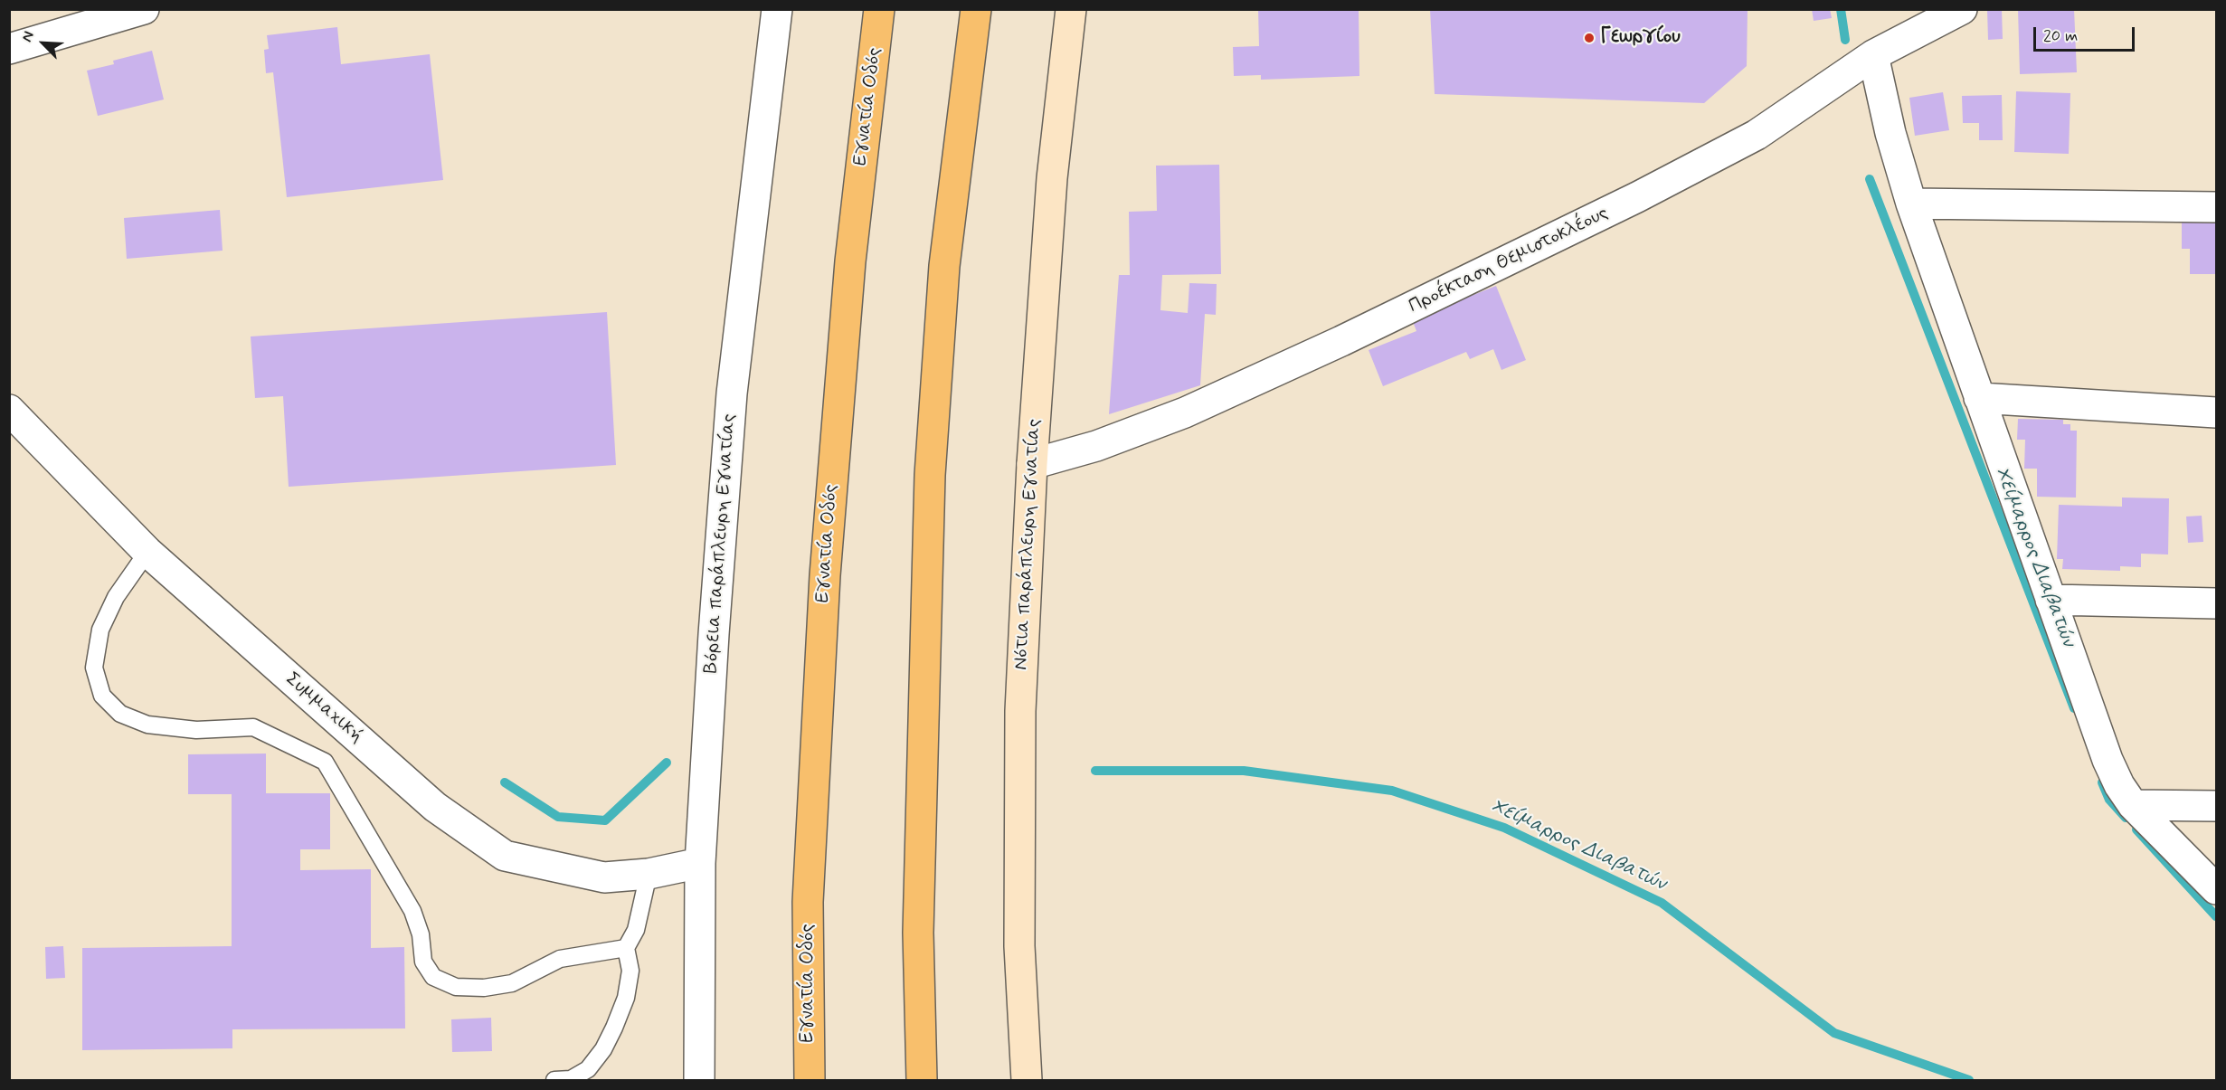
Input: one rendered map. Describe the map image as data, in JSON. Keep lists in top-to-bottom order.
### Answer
{
  "streets": {
    "highway": ["Εγνατία Οδός"],
    "street": [
      "Προέκταση Θεμιστοκλέους",
      "Βόρεια παράπλευρη Εγνατίας",
      "Νότια παράπλευρη Εγνατίας",
      "Συμμαχική"
    ]
  },
  "crossings": [
    ["Προέκταση Θεμιστοκλέους", "Νότια παράπλευρη Εγνατίας"],
    ["Βόρεια παράπλευρη Εγνατίας", "Συμμαχική"]
  ],
  "water": ["Χείμαρρος Διαβατών"],
  "places": ["Γεωργίου"],
  "scale_bar": "20 m",
  "north": "top left"
}
